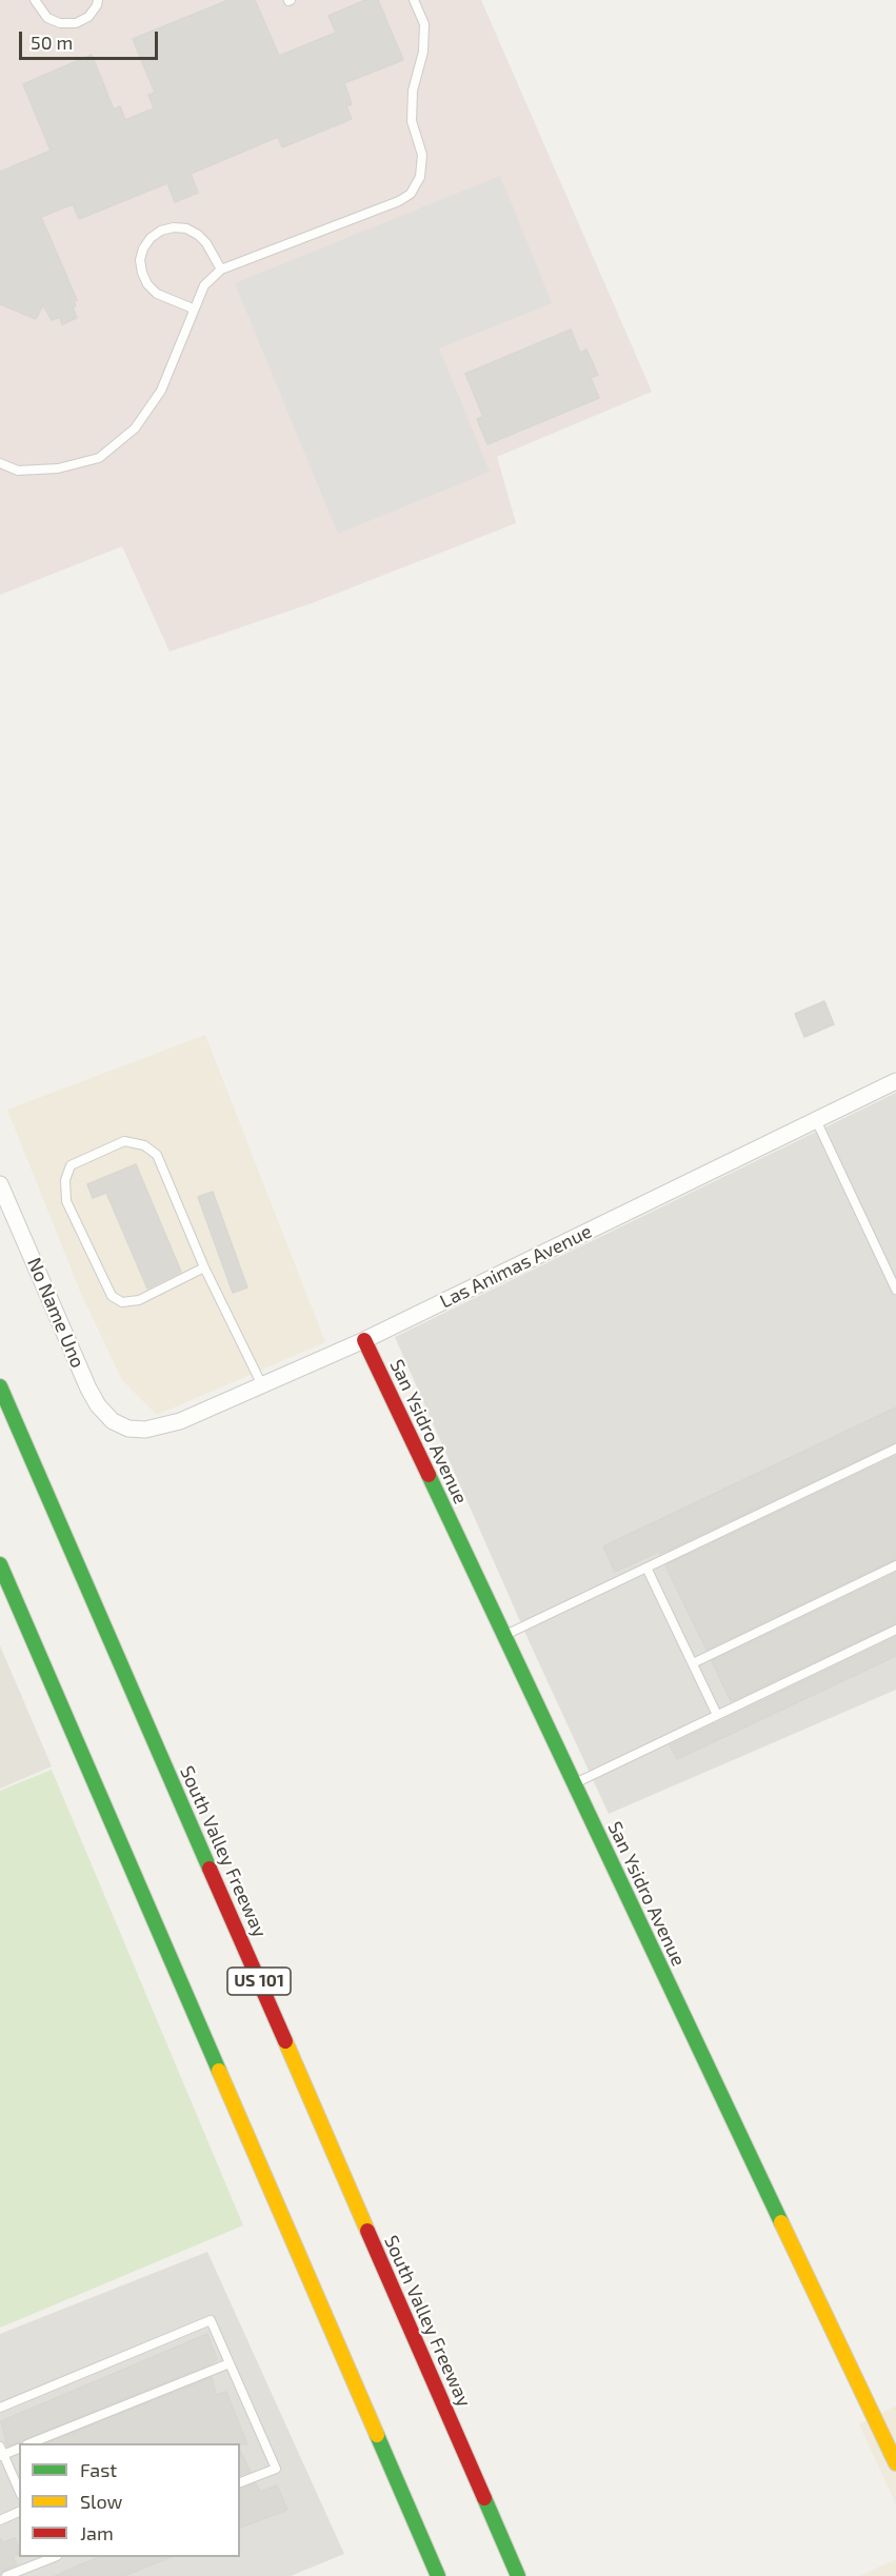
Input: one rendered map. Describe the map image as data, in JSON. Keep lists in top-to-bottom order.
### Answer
{
  "streets": {
    "main road": ["San Ysidro Avenue", "South Valley Freeway", "US 101"],
    "street": ["Las Animas Avenue", "No Name Uno"]
  },
  "crossings": [
    ["Las Animas Avenue", "No Name Uno"],
    ["Las Animas Avenue", "San Ysidro Avenue"]
  ],
  "legend": ["Fast", "Slow", "Jam"],
  "scale_bar": "50 m"
}
